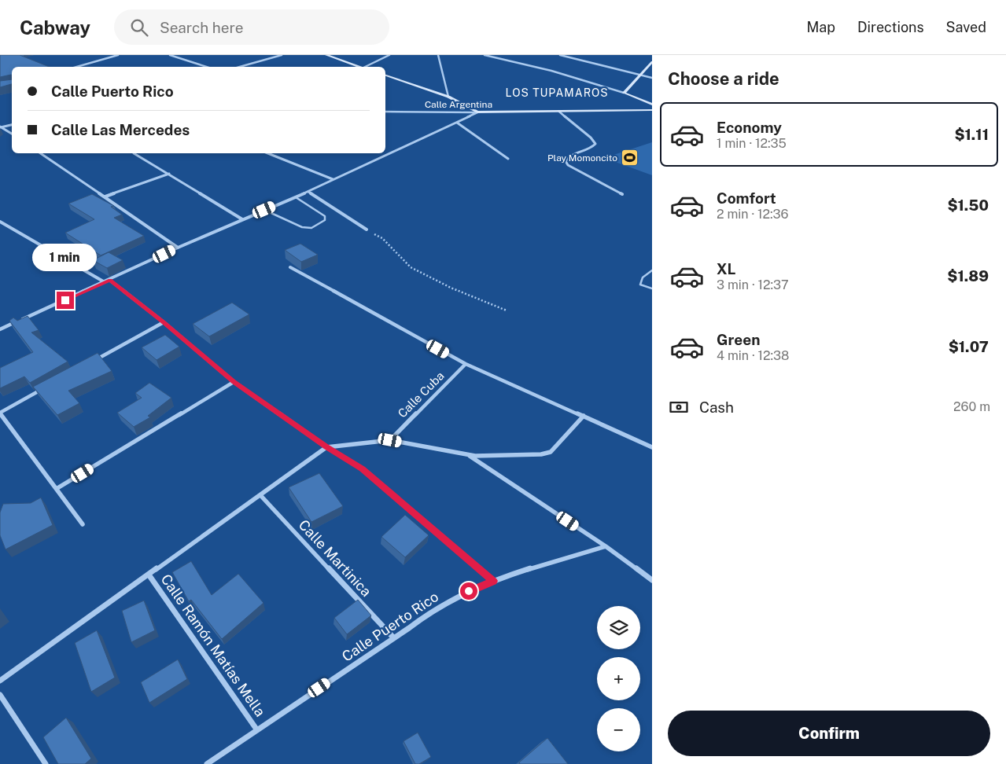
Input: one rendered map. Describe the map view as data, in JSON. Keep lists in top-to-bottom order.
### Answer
{
  "streets": {
    "main road": ["Calle Argentina"],
    "street": [
      "Calle Cuba",
      "Calle Martinica",
      "Calle Puerto Rico",
      "Calle Ramón Matías Mella"
    ]
  },
  "crossings": [
    ["Calle Martinica", "Calle Puerto Rico"],
    ["Calle Puerto Rico", "Calle Ramón Matías Mella"]
  ],
  "districts": ["LOS TUPAMAROS"],
  "places": {
    "sports": ["Play Momoncito"]
  },
  "page": {
    "header": "Cabway",
    "search": "Search here",
    "nav": ["Map", "Directions", "Saved"],
    "heading": "Choose a ride",
    "banner": ["Calle Puerto Rico", "Calle Las Mercedes"],
    "list": [
      {
        "name": "Economy",
        "note": "1 min · 12:35",
        "value": "$1.11"
      },
      {
        "name": "Comfort",
        "note": "2 min · 12:36",
        "value": "$1.50"
      },
      {
        "name": "XL",
        "note": "3 min · 12:37",
        "value": "$1.89"
      },
      {
        "name": "Green",
        "note": "4 min · 12:38",
        "value": "$1.07"
      }
    ],
    "bubble": "1 min",
    "pay": ["Cash", "260 m"],
    "map_buttons": ["+", "−"],
    "buttons": "Confirm"
  }
}
